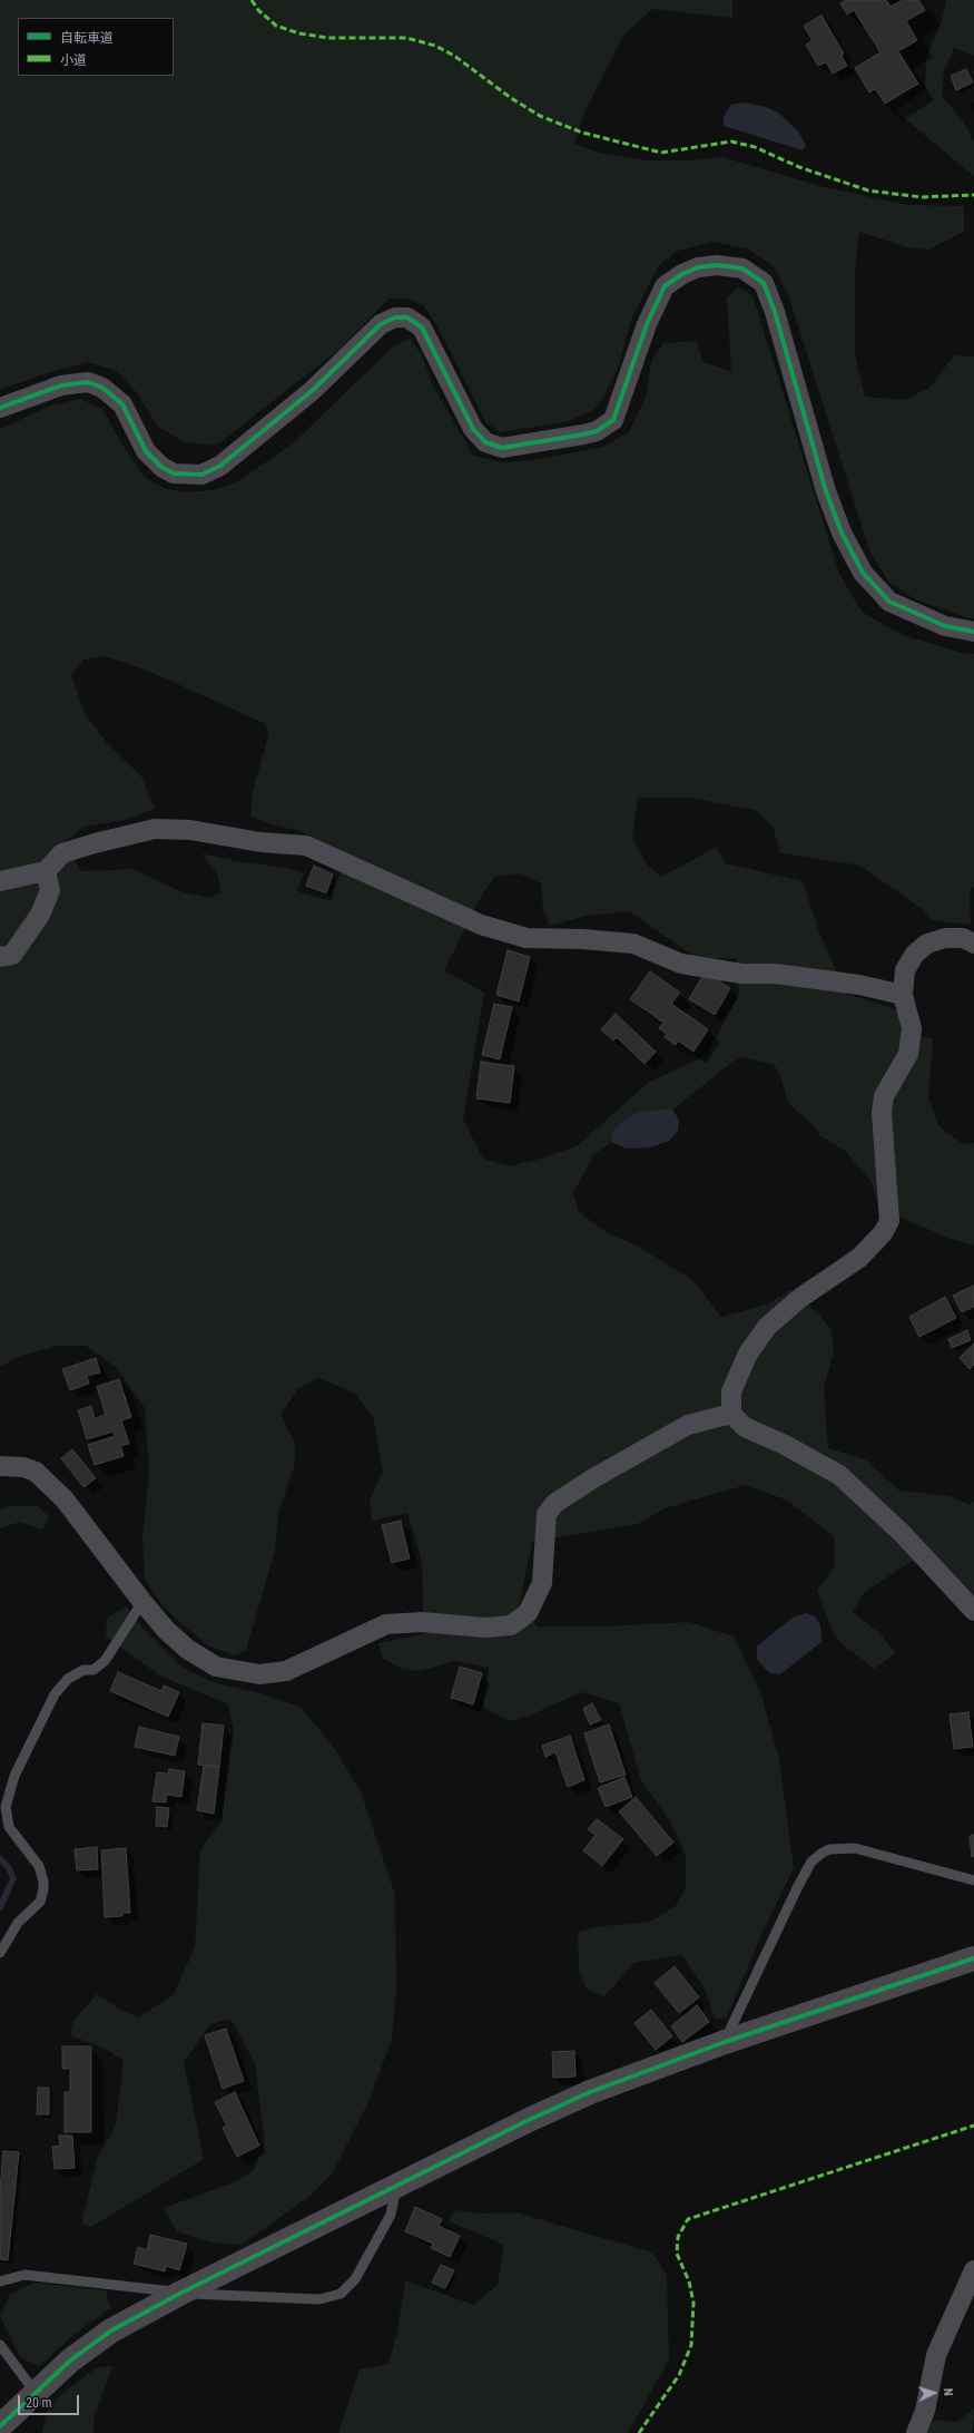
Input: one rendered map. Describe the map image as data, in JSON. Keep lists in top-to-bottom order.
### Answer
{
  "legend": ["自転車道", "小道"],
  "scale_bar": "20 m",
  "north": "right"
}
